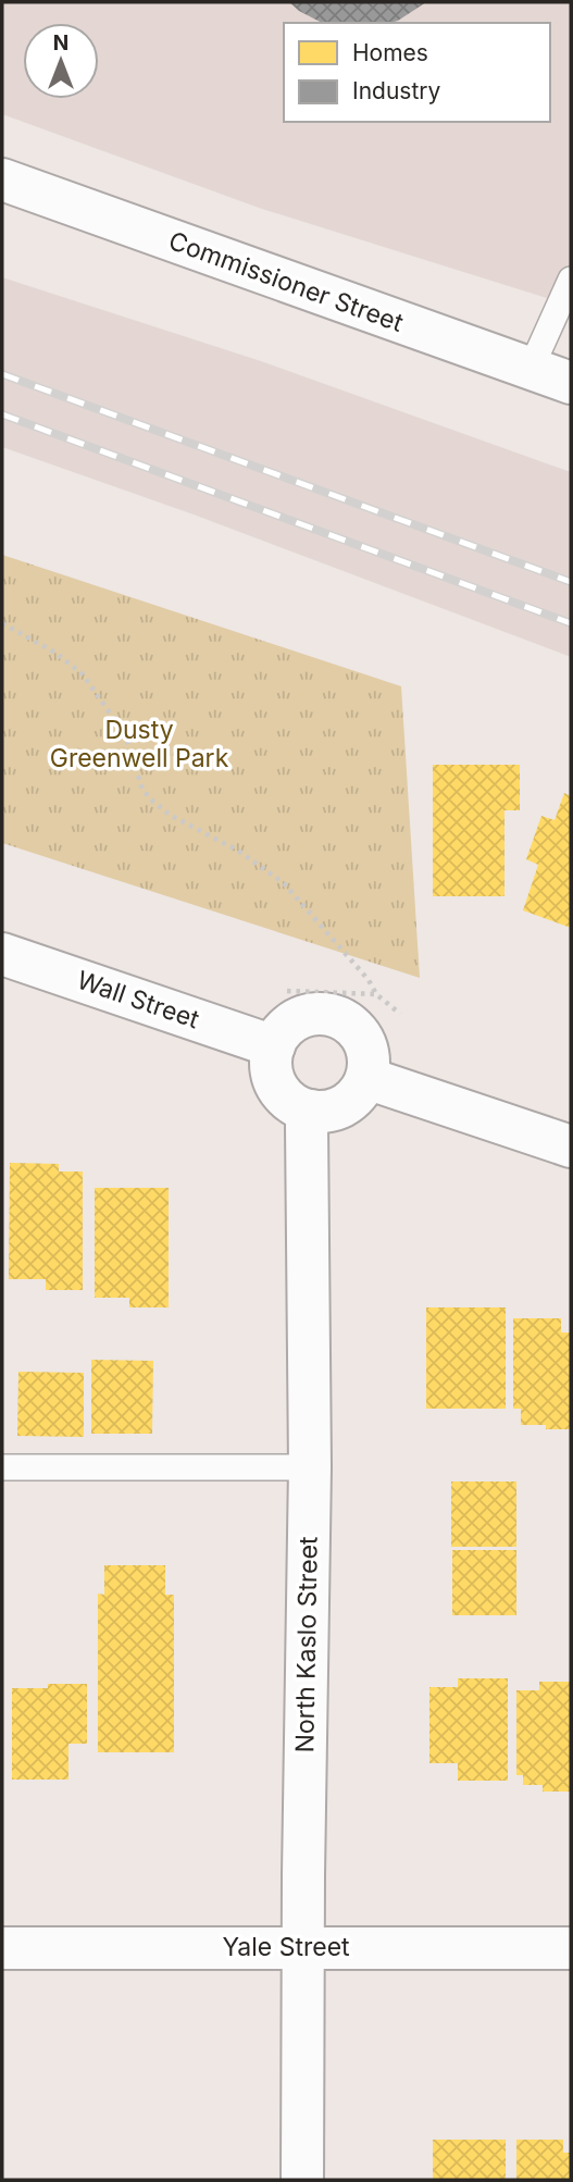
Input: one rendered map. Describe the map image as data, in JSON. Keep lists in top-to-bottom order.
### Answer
{
  "streets": {
    "street": [
      "Commissioner Street",
      "Wall Street",
      "North Kaslo Street",
      "Yale Street"
    ]
  },
  "crossings": [
    ["Wall Street", "North Kaslo Street"],
    ["North Kaslo Street", "Yale Street"]
  ],
  "parks": ["Dusty Greenwell Park"],
  "legend": ["Homes", "Industry"],
  "north": "top"
}
